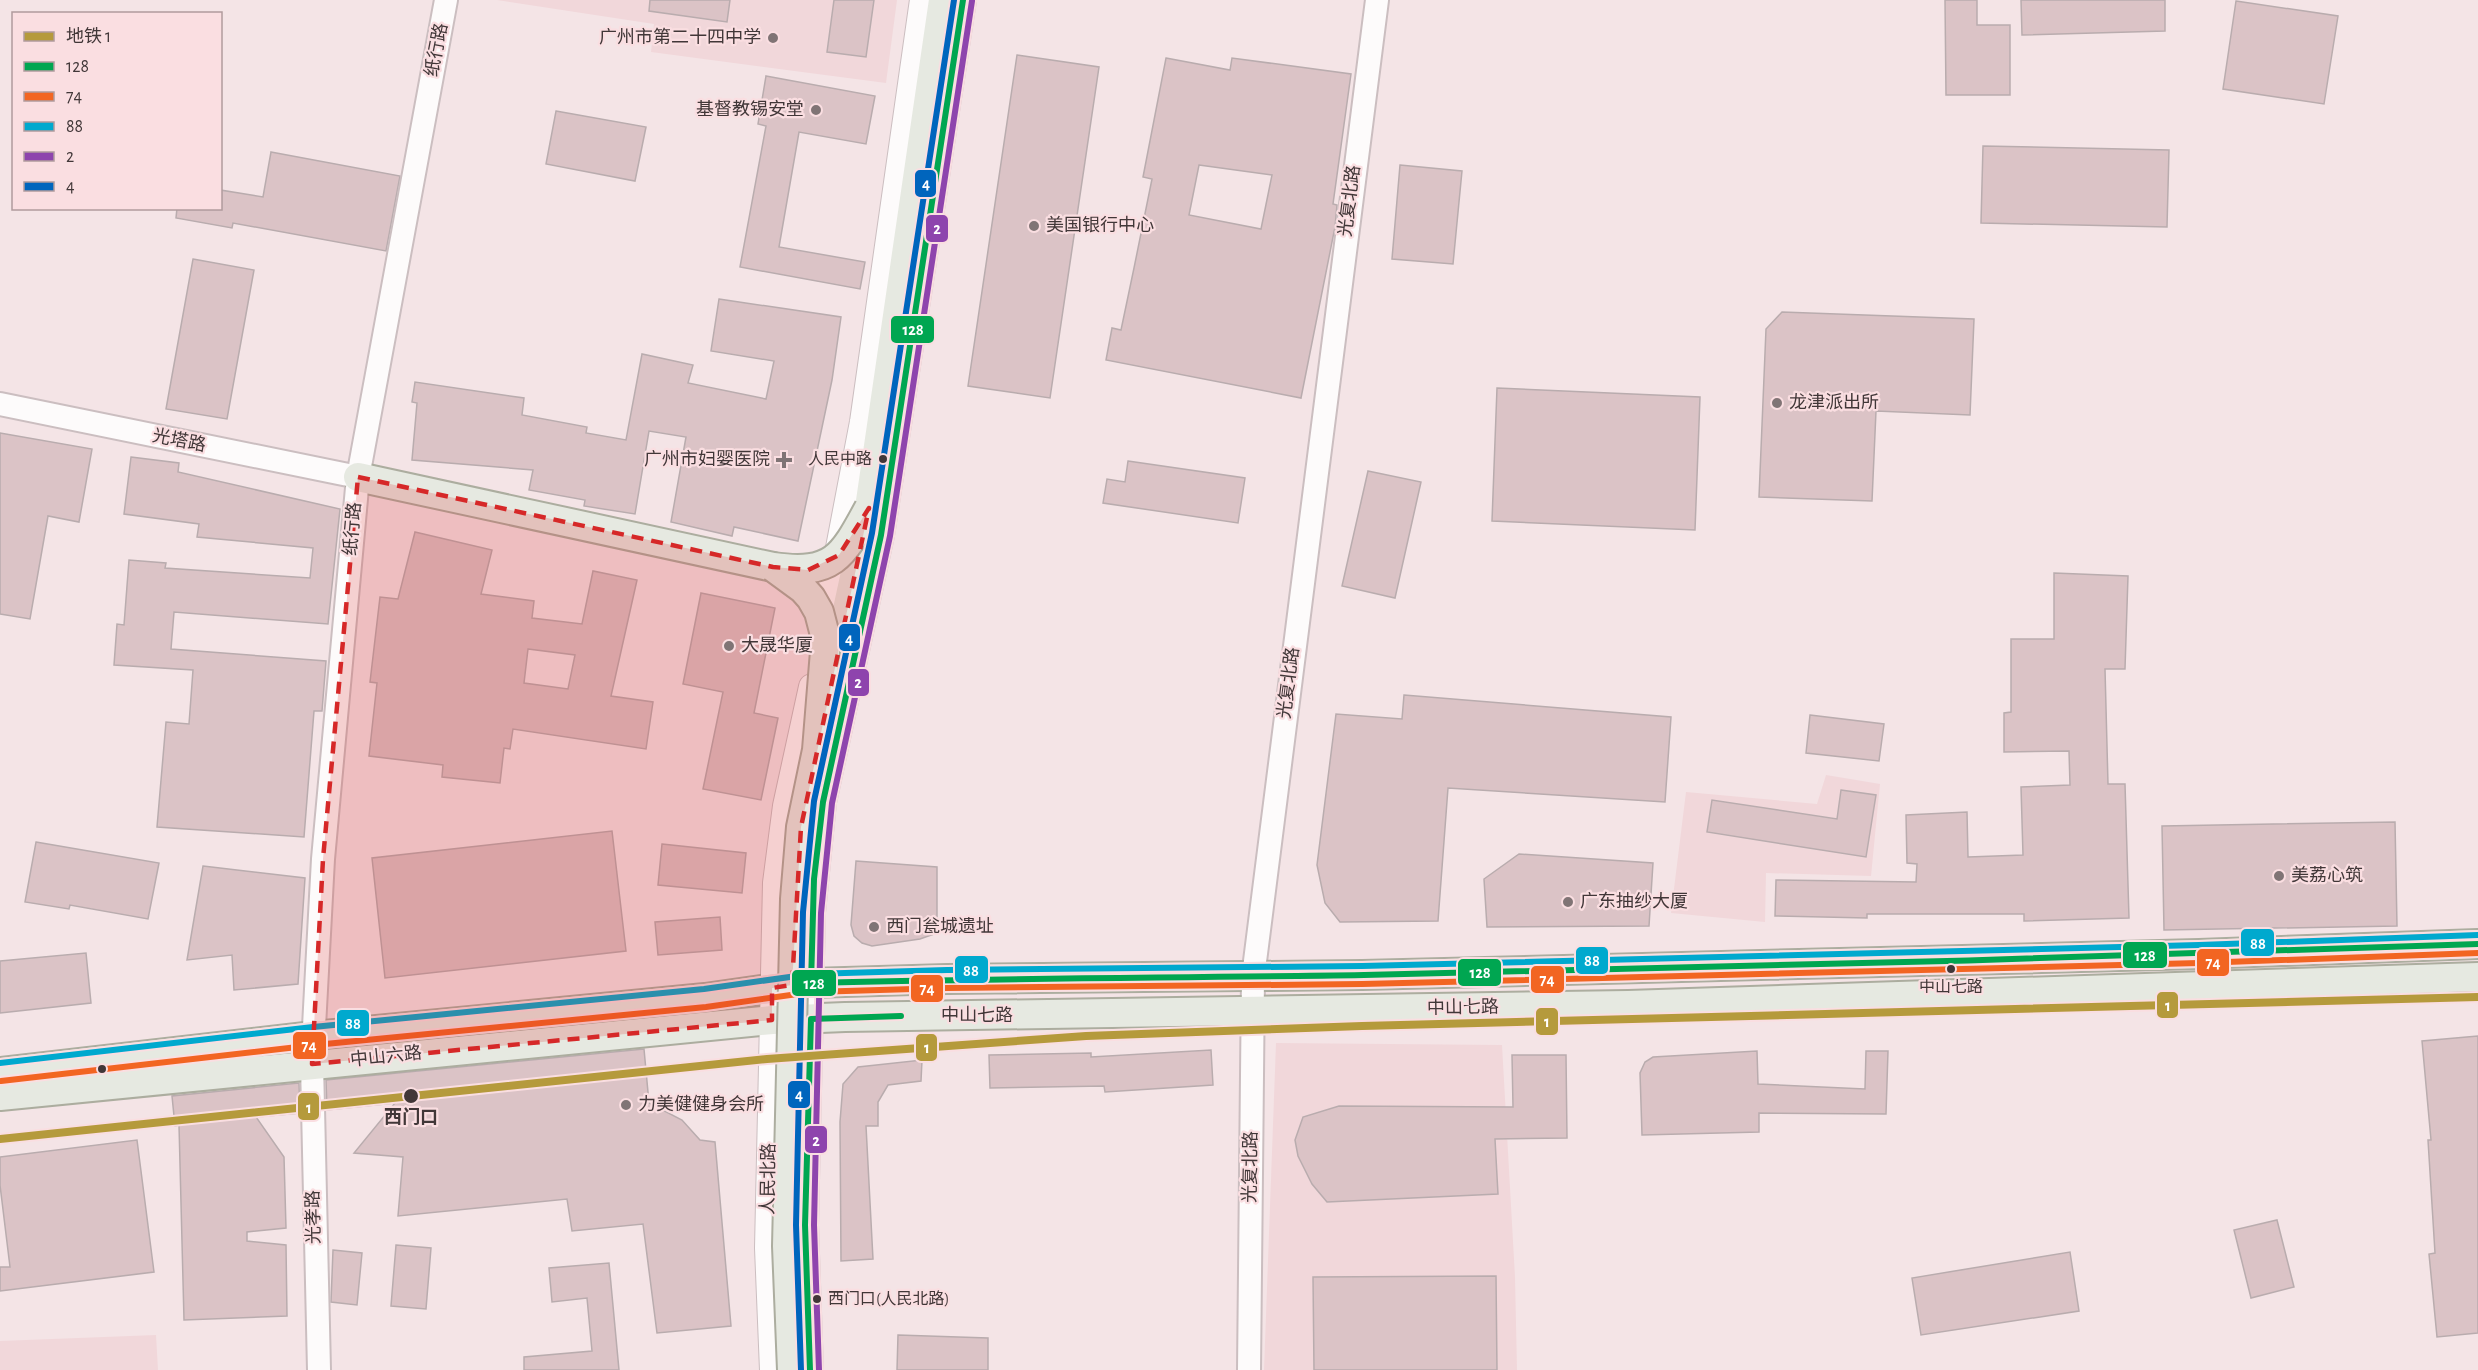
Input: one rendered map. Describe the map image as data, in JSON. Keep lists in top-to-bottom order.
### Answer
{
  "streets": {
    "main road": ["中山七路", "中山六路", "人民北路"],
    "street": [
      "纸行路",
      "光复北路",
      "光塔路",
      "光孝路"
    ]
  },
  "crossings": [
    ["纸行路", "光塔路"],
    ["纸行路", "中山六路"],
    ["纸行路", "光孝路"],
    ["光复北路", "中山七路"],
    ["中山七路", "中山六路"],
    ["中山七路", "人民北路"],
    ["中山六路", "人民北路"],
    ["中山六路", "光孝路"]
  ],
  "places": {
    "other": [
      "广州市第二十四中学",
      "基督教锡安堂",
      "美国银行中心",
      "龙津派出所",
      "人民中路",
      "大晟华厦",
      "美荔心筑",
      "广东抽纱大厦",
      "西门瓮城遗址",
      "中山七路",
      "西门口",
      "力美健健身会所",
      "西门口(人民北路)"
    ],
    "health": ["广州市妇婴医院"]
  },
  "lines": [
    "transit line 128",
    "transit line 4",
    "transit line 2",
    "transit line 88",
    "transit line 74",
    "metro line 1"
  ],
  "legend": [
    "地铁 1",
    "128",
    "74",
    "88",
    "2",
    "4"
  ]
}
